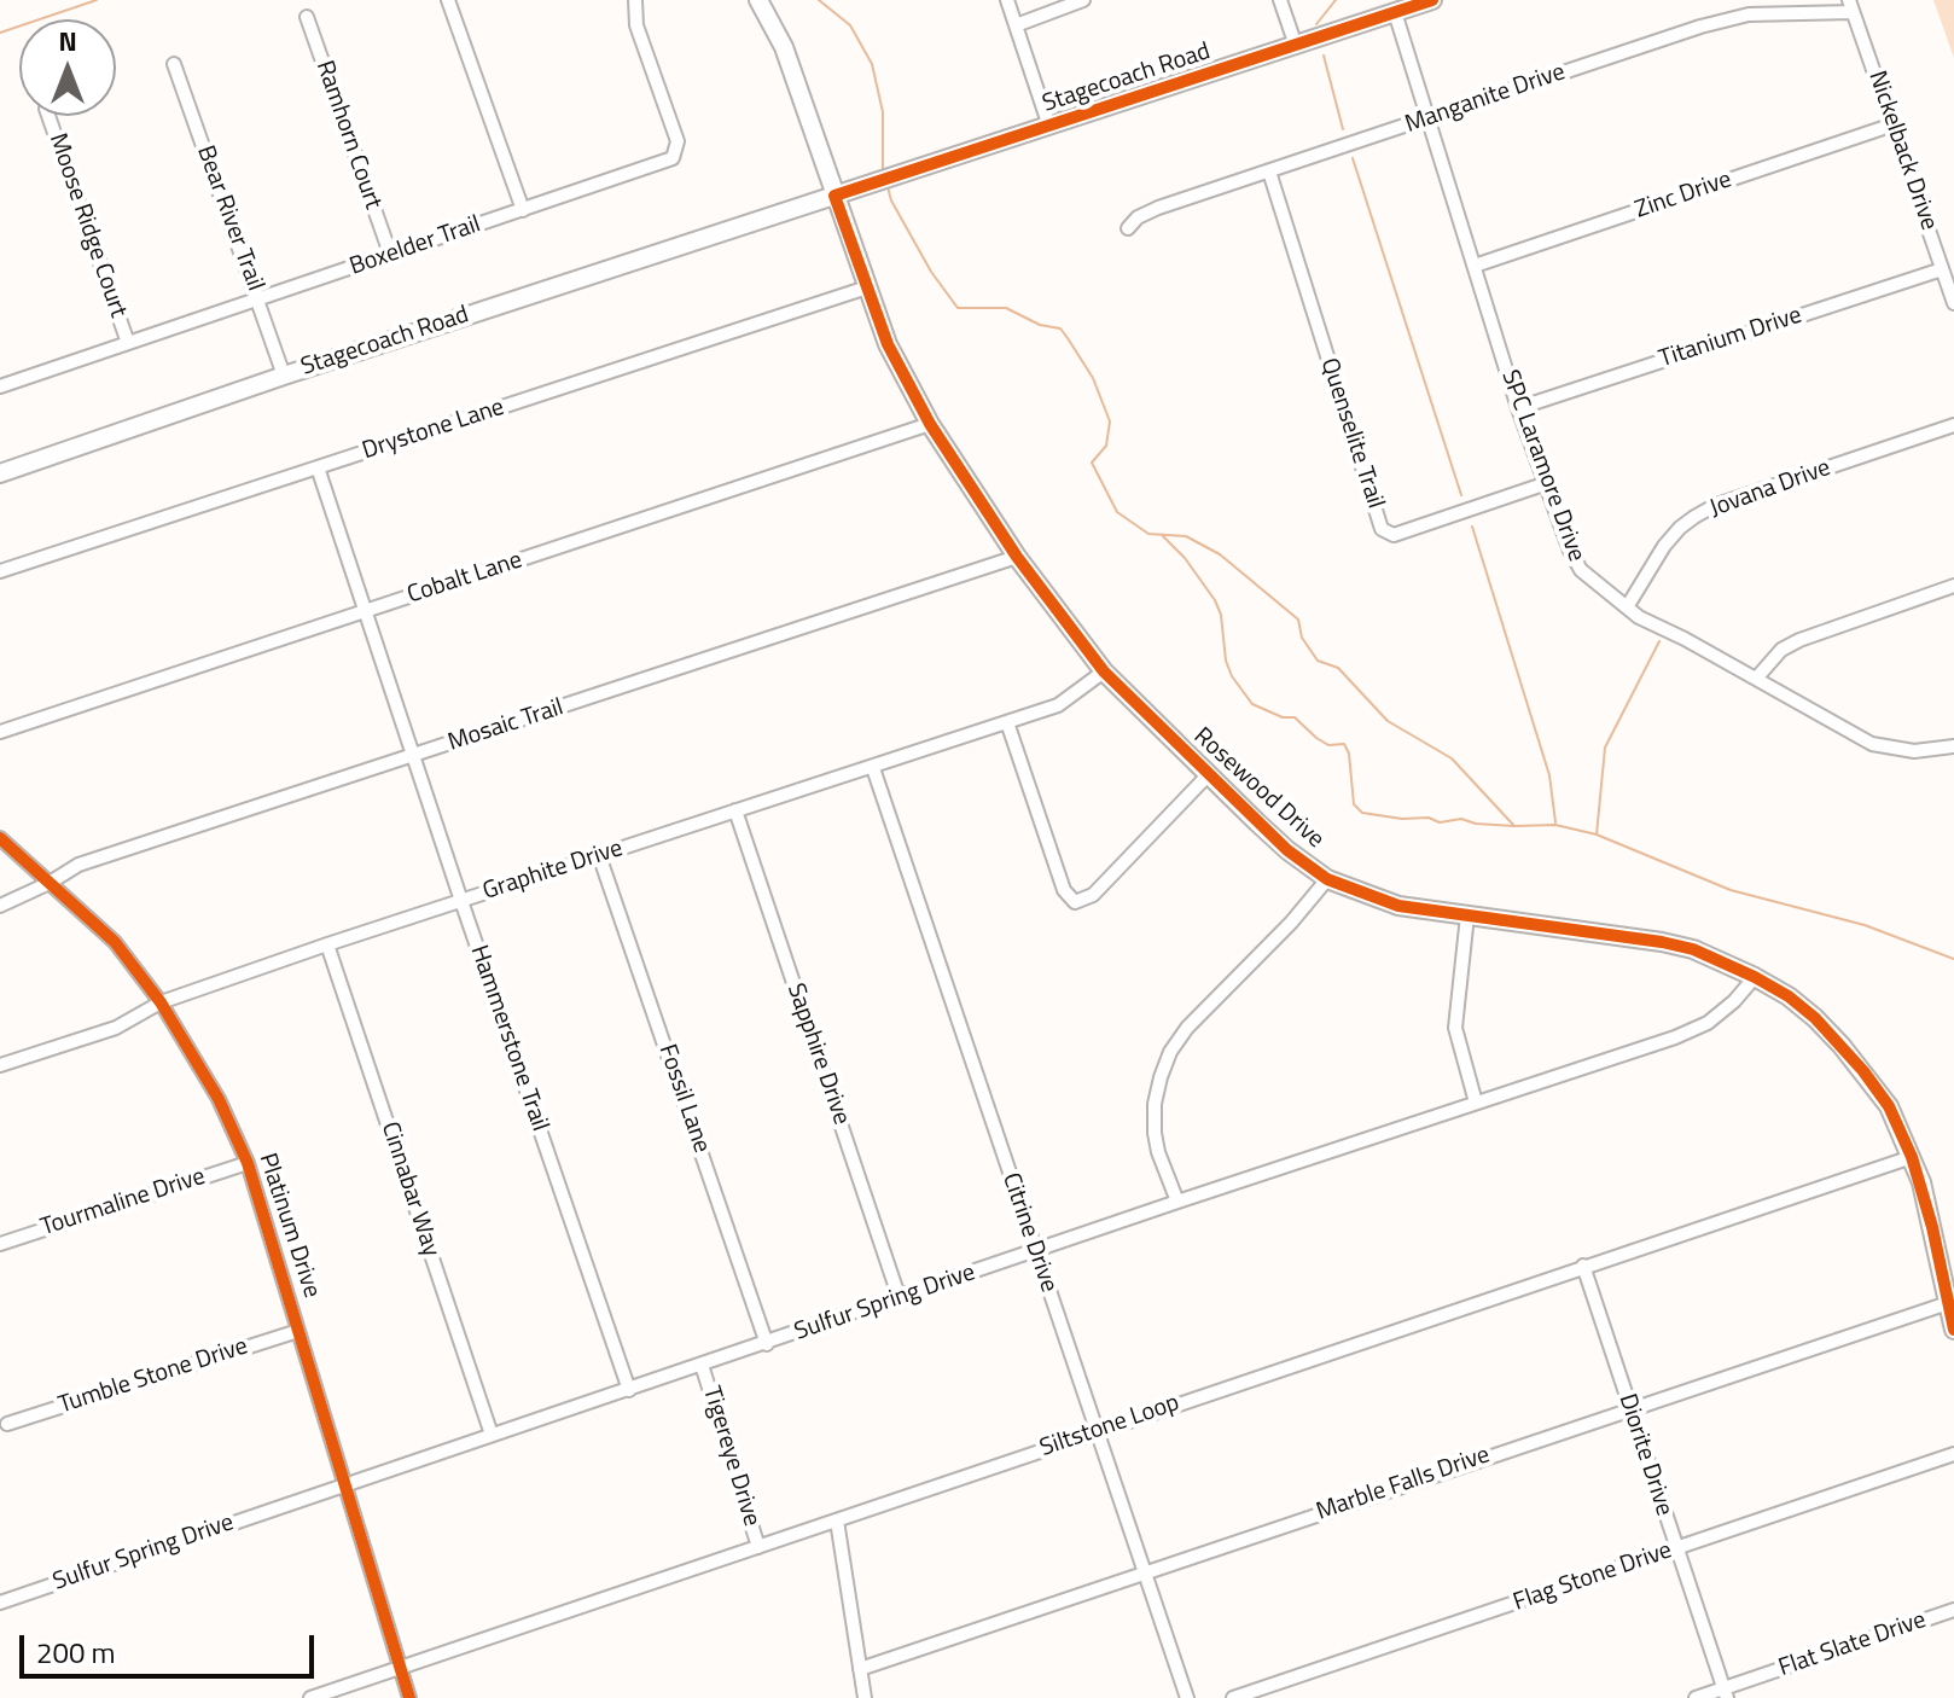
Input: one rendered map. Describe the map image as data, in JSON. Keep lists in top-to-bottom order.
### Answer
{
  "streets": {
    "street": [
      "Stagecoach Road",
      "Manganite Drive",
      "Ramhorn Court",
      "Nickelback Drive",
      "Zinc Drive",
      "Bear River Trail",
      "Moose Ridge Court",
      "Boxelder Trail",
      "Titanium Drive",
      "Drystone Lane",
      "Quenselite Trail",
      "SPC Laramore Drive",
      "Jovana Drive",
      "Cobalt Lane",
      "Mosaic Trail",
      "Rosewood Drive",
      "Graphite Drive",
      "Hammerstone Trail",
      "Sapphire Drive",
      "Fossil Lane",
      "Cinnabar Way",
      "Tourmaline Drive",
      "Platinum Drive",
      "Citrine Drive",
      "Sulfur Spring Drive",
      "Tumble Stone Drive",
      "Siltstone Loop",
      "Diorite Drive",
      "Tigereye Drive",
      "Marble Falls Drive",
      "Flag Stone Drive",
      "Flat Slate Drive"
    ]
  },
  "crossings": [
    ["Stagecoach Road", "Bear River Trail"],
    ["Stagecoach Road", "SPC Laramore Drive"],
    ["Stagecoach Road", "Rosewood Drive"],
    ["Manganite Drive", "Nickelback Drive"],
    ["Manganite Drive", "Quenselite Trail"],
    ["Manganite Drive", "SPC Laramore Drive"],
    ["Ramhorn Court", "Boxelder Trail"],
    ["Nickelback Drive", "Zinc Drive"],
    ["Nickelback Drive", "Titanium Drive"],
    ["Zinc Drive", "SPC Laramore Drive"],
    ["Bear River Trail", "Boxelder Trail"],
    ["Moose Ridge Court", "Boxelder Trail"],
    ["Titanium Drive", "SPC Laramore Drive"],
    ["Drystone Lane", "Rosewood Drive"],
    ["Drystone Lane", "Hammerstone Trail"],
    ["Quenselite Trail", "SPC Laramore Drive"],
    ["SPC Laramore Drive", "Jovana Drive"],
    ["Cobalt Lane", "Rosewood Drive"],
    ["Cobalt Lane", "Hammerstone Trail"],
    ["Mosaic Trail", "Rosewood Drive"],
    ["Mosaic Trail", "Hammerstone Trail"],
    ["Mosaic Trail", "Platinum Drive"],
    ["Rosewood Drive", "Graphite Drive"],
    ["Rosewood Drive", "Sulfur Spring Drive"],
    ["Rosewood Drive", "Siltstone Loop"],
    ["Rosewood Drive", "Marble Falls Drive"],
    ["Graphite Drive", "Hammerstone Trail"],
    ["Graphite Drive", "Sapphire Drive"],
    ["Graphite Drive", "Fossil Lane"],
    ["Graphite Drive", "Cinnabar Way"],
    ["Graphite Drive", "Platinum Drive"],
    ["Graphite Drive", "Citrine Drive"],
    ["Hammerstone Trail", "Sulfur Spring Drive"],
    ["Sapphire Drive", "Sulfur Spring Drive"],
    ["Fossil Lane", "Sulfur Spring Drive"],
    ["Cinnabar Way", "Sulfur Spring Drive"],
    ["Tourmaline Drive", "Platinum Drive"],
    ["Platinum Drive", "Sulfur Spring Drive"],
    ["Platinum Drive", "Tumble Stone Drive"],
    ["Platinum Drive", "Siltstone Loop"],
    ["Citrine Drive", "Sulfur Spring Drive"],
    ["Citrine Drive", "Siltstone Loop"],
    ["Citrine Drive", "Marble Falls Drive"],
    ["Sulfur Spring Drive", "Tigereye Drive"],
    ["Siltstone Loop", "Diorite Drive"],
    ["Siltstone Loop", "Tigereye Drive"],
    ["Diorite Drive", "Marble Falls Drive"],
    ["Diorite Drive", "Flag Stone Drive"],
    ["Diorite Drive", "Flat Slate Drive"]
  ],
  "scale_bar": "200 m",
  "north": "top"
}
